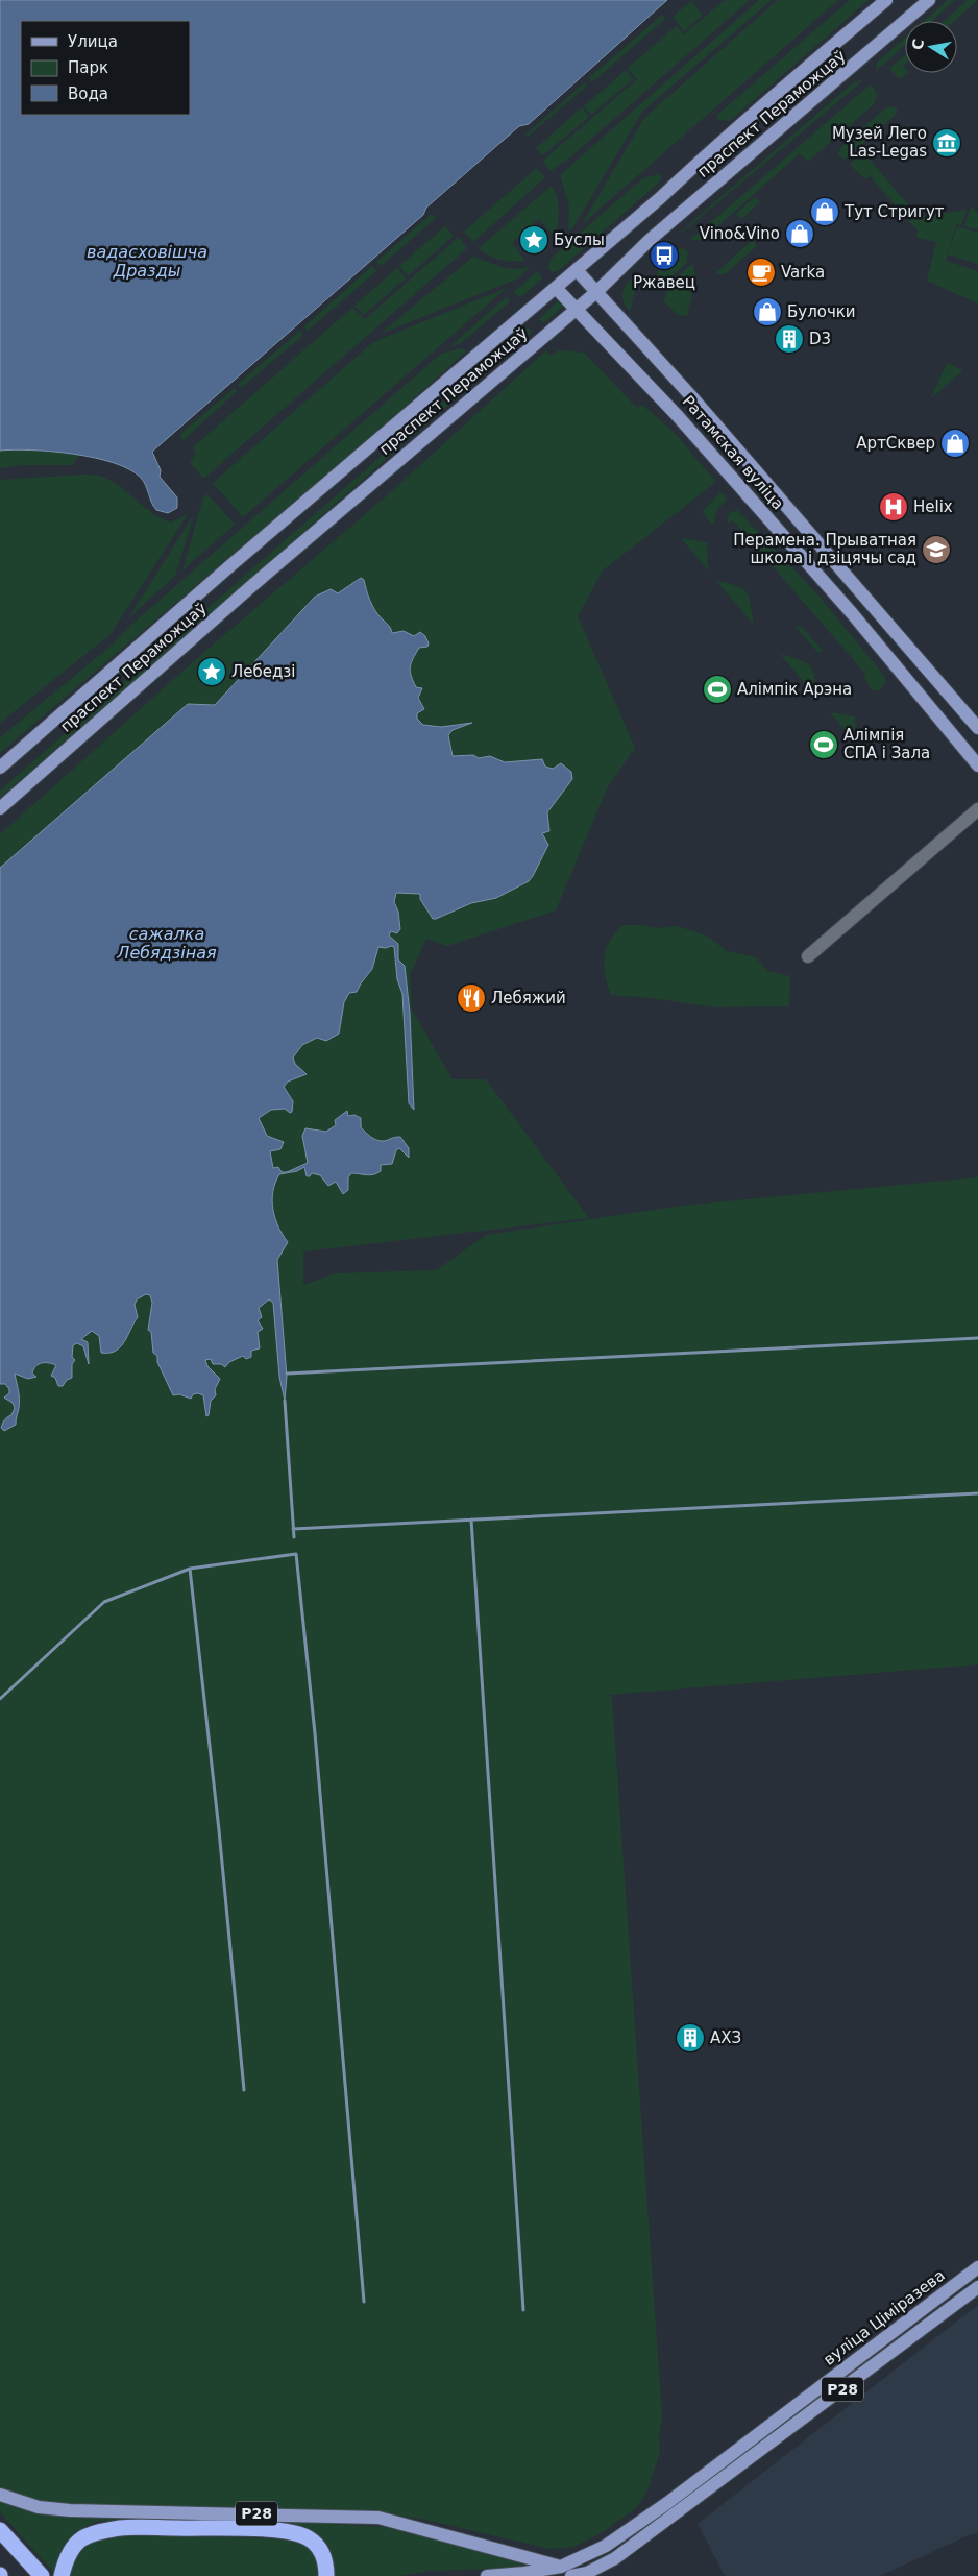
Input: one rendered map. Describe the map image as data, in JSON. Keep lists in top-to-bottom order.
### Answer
{
  "streets": {
    "highway": ["Р28"],
    "main road": ["праспект Пераможцаў", "Ратамская вуліца", "вуліца Ціміразева"]
  },
  "crossings": [
    ["праспект Пераможцаў", "Ратамская вуліца"],
    ["вуліца Ціміразева", "Р28"]
  ],
  "water": ["вадасховішча Дразды", "сажалка Лебядзіная"],
  "places": {
    "museum": ["Музей Лего Las-Legas"],
    "shop": [
      "Тут Стригут",
      "Vino&Vino",
      "Булочки",
      "АртСквер"
    ],
    "place": ["Буслы", "Лебедзі"],
    "bus stop": ["Ржавец"],
    "cafe": ["Varka"],
    "building": ["D3", "АХЗ"],
    "hospital": ["Helix"],
    "school or university": ["Перамена. Прыватная школа і дзіцячы сад"],
    "sports": ["Алімпік Арэна", "Алімпія СПА і Зала"],
    "restaurant": ["Лебяжий"]
  },
  "legend": ["Улица", "Парк", "Вода"],
  "north": "left"
}
